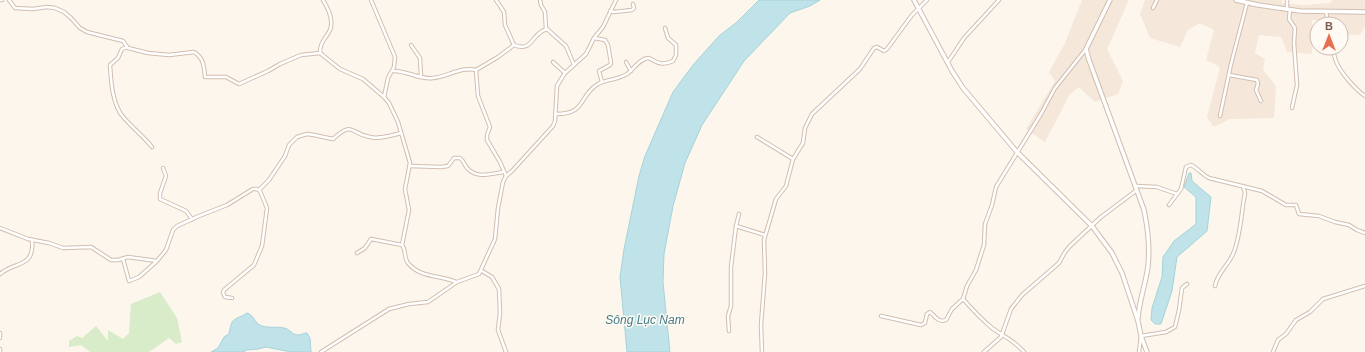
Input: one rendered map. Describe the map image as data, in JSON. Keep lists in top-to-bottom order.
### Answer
{
  "water": ["Sông Lục Nam"],
  "north": "top"
}
